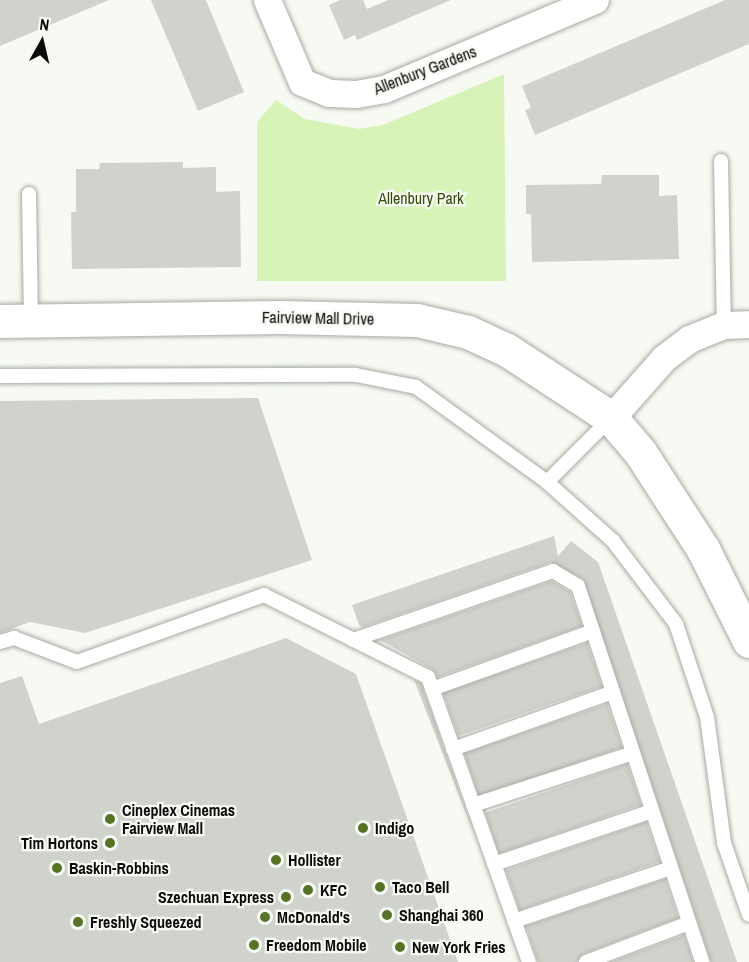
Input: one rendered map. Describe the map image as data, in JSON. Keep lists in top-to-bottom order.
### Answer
{
  "streets": {
    "street": ["Allenbury Gardens", "Fairview Mall Drive"]
  },
  "parks": ["Allenbury Park"],
  "places": [
    "Cineplex Cinemas Fairview Mall",
    "Indigo",
    "Tim Hortons",
    "Hollister",
    "Baskin-Robbins",
    "Taco Bell",
    "KFC",
    "Szechuan Express",
    "Shanghai 360",
    "McDonald's",
    "Freshly Squeezed",
    "Freedom Mobile",
    "New York Fries"
  ],
  "north": "top"
}
